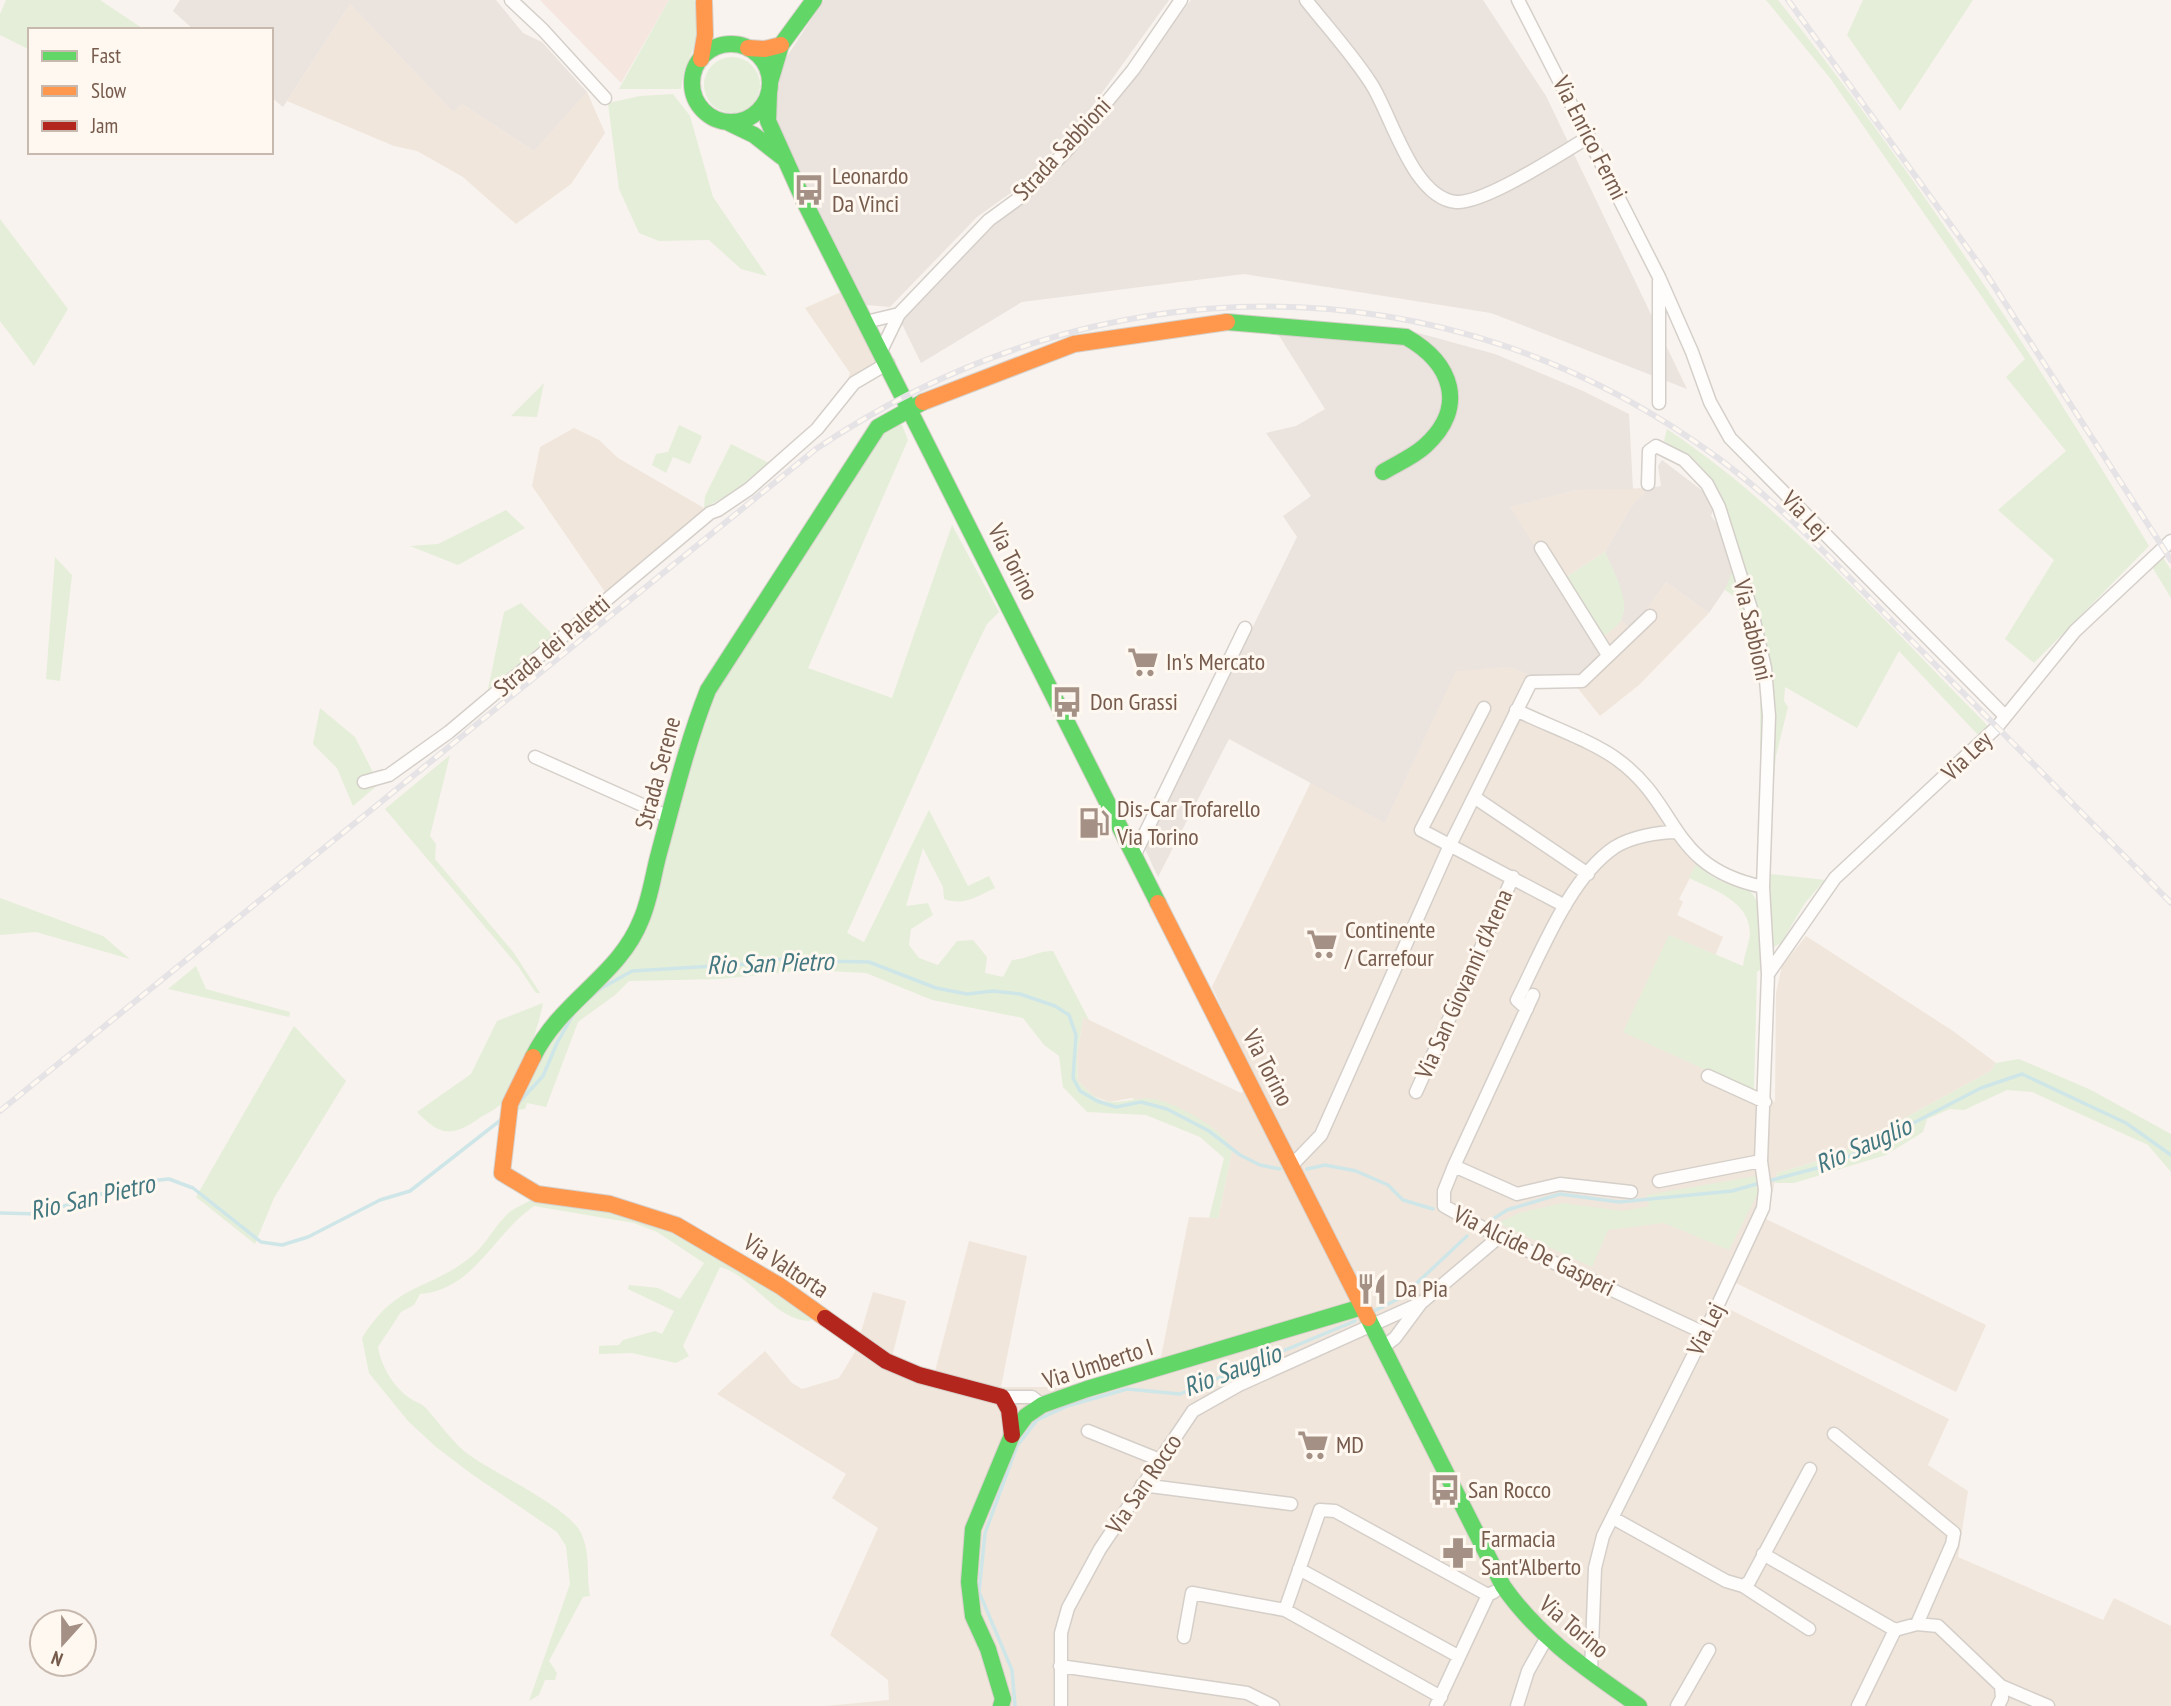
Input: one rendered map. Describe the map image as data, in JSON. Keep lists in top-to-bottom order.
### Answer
{
  "streets": {
    "street": [
      "Via Enrico Fermi",
      "Strada Sabbioni",
      "Via Lej",
      "Via Torino",
      "Via Sabbioni",
      "Strada dei Paletti",
      "Via Ley",
      "Strada Serene",
      "Via San Giovanni d'Arena",
      "Via Alcide De Gasperi",
      "Via Valtorta",
      "Via Umberto I",
      "Via San Rocco"
    ]
  },
  "crossings": [
    ["Via Enrico Fermi", "Via Lej"],
    ["Strada Sabbioni", "Via Torino"],
    ["Strada Sabbioni", "Strada dei Paletti"],
    ["Via Lej", "Via Torino"],
    ["Via Lej", "Via Sabbioni"],
    ["Via Lej", "Via Ley"],
    ["Via Lej", "Via Alcide De Gasperi"],
    ["Via Torino", "Strada dei Paletti"],
    ["Via Torino", "Strada Serene"],
    ["Via Torino", "Via Umberto I"],
    ["Via Torino", "Via San Rocco"],
    ["Strada Serene", "Via Valtorta"],
    ["Via San Giovanni d'Arena", "Via Alcide De Gasperi"],
    ["Via Valtorta", "Via Umberto I"]
  ],
  "water": ["Rio San Pietro", "Rio Sauglio"],
  "places": {
    "bus stop": ["Leonardo Da Vinci", "Don Grassi", "San Rocco"],
    "supermarket": ["In's Mercato", "Continente / Carrefour", "MD"],
    "fuel station": ["Dis-Car Trofarello Via Torino"],
    "restaurant": ["Da Pia"],
    "pharmacy": ["Farmacia Sant'Alberto"]
  },
  "legend": ["Fast", "Slow", "Jam"],
  "north": "bottom"
}
